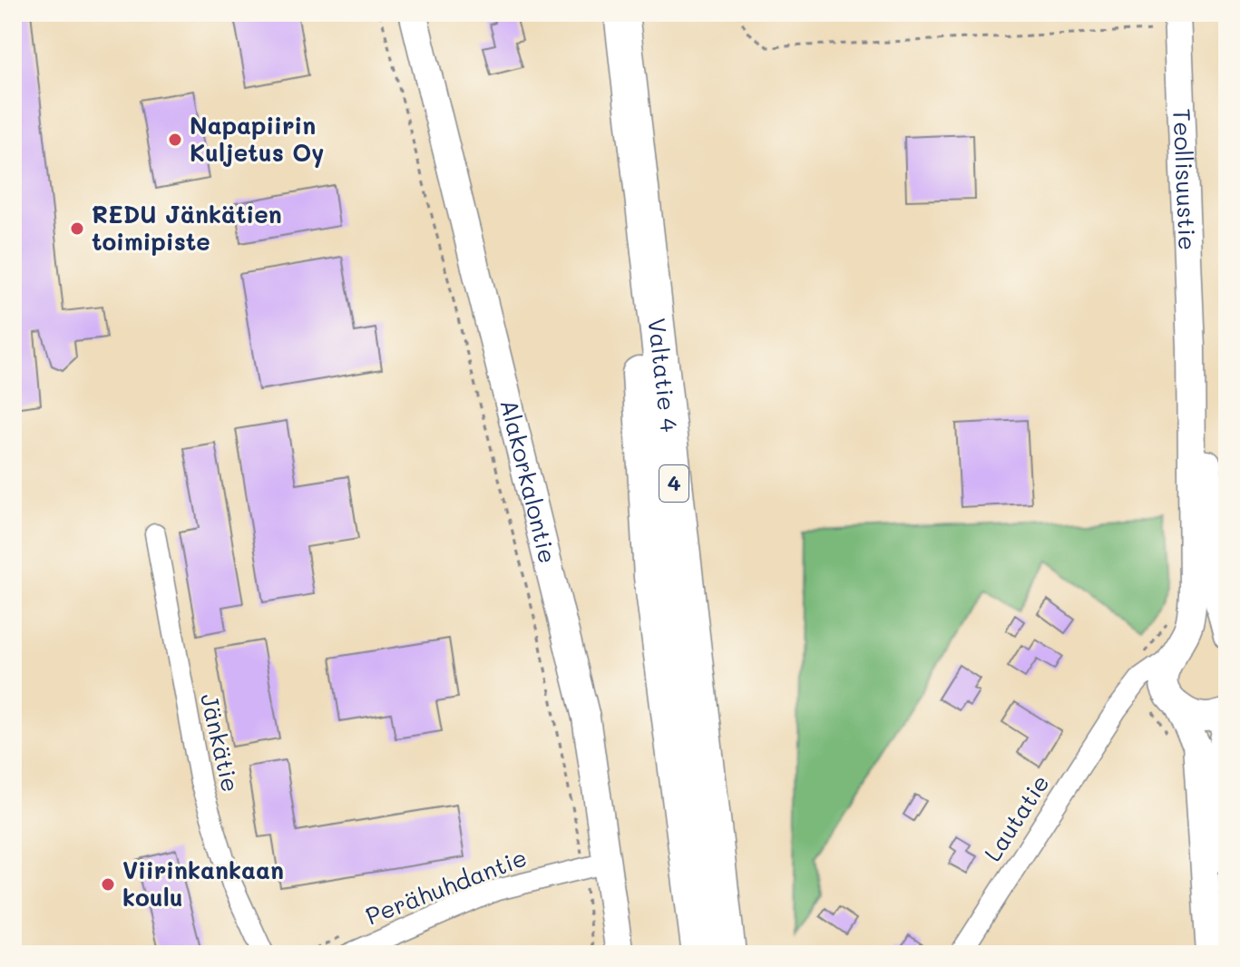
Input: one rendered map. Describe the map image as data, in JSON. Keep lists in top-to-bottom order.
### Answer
{
  "streets": {
    "highway": ["Valtatie 4", "4"],
    "street": [
      "Teollisuustie",
      "Alakorkalontie",
      "Jänkätie",
      "Lautatie",
      "Perähuhdantie"
    ]
  },
  "crossings": [
    ["Teollisuustie", "Lautatie"],
    ["Alakorkalontie", "Perähuhdantie"]
  ],
  "places": ["Napapiirin Kuljetus Oy", "REDU Jänkätien toimipiste", "Viirinkankaan koulu"]
}
